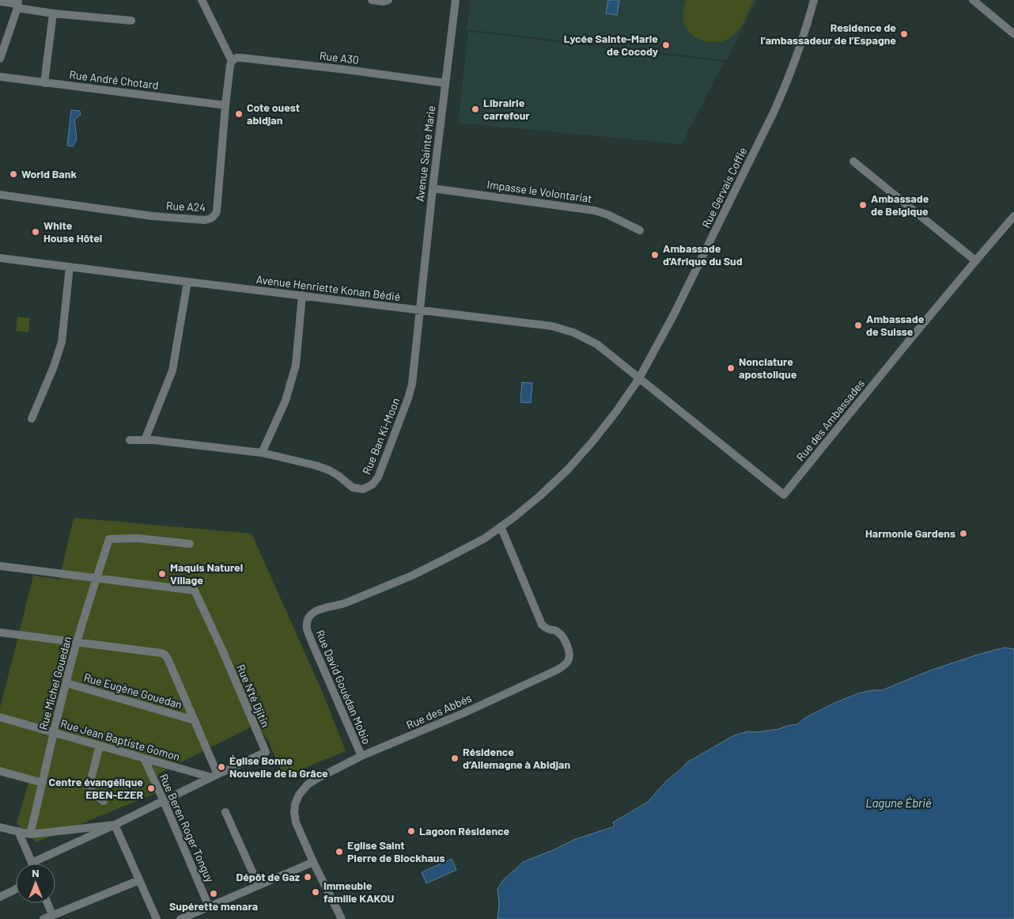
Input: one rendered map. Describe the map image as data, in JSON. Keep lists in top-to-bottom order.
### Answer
{
  "streets": {
    "street": [
      "Rue A30",
      "Rue André Chotard",
      "Avenue Sainte Marie",
      "Rue Gervais Coffie",
      "Impasse le Volontariat",
      "Rue A24",
      "Avenue Henriette Konan Bédié",
      "Rue des Ambassades",
      "Rue Ban Ki-Moon",
      "Rue Michel Gouedan",
      "Rue David Gouédan Mobio",
      "Rue Eugène Gouedan",
      "Rue N'té Djitin",
      "Rue des Abbés",
      "Rue Jean Baptiste Gomon",
      "Rue Beren Roger Tonguy"
    ]
  },
  "crossings": [
    ["Rue A30", "Avenue Sainte Marie"],
    ["Rue A30", "Rue A24"],
    ["Rue André Chotard", "Rue A24"],
    ["Avenue Sainte Marie", "Impasse le Volontariat"],
    ["Avenue Sainte Marie", "Avenue Henriette Konan Bédié"],
    ["Avenue Sainte Marie", "Rue Ban Ki-Moon"],
    ["Rue Gervais Coffie", "Avenue Henriette Konan Bédié"],
    ["Rue Gervais Coffie", "Rue des Ambassades"],
    ["Rue Gervais Coffie", "Rue David Gouédan Mobio"],
    ["Avenue Henriette Konan Bédié", "Rue des Ambassades"],
    ["Avenue Henriette Konan Bédié", "Rue Ban Ki-Moon"],
    ["Avenue Henriette Konan Bédié", "Rue David Gouédan Mobio"],
    ["Rue des Ambassades", "Rue David Gouédan Mobio"],
    ["Rue Michel Gouedan", "Rue Eugène Gouedan"],
    ["Rue Michel Gouedan", "Rue N'té Djitin"],
    ["Rue Michel Gouedan", "Rue Jean Baptiste Gomon"],
    ["Rue David Gouédan Mobio", "Rue des Abbés"],
    ["Rue N'té Djitin", "Rue Jean Baptiste Gomon"],
    ["Rue N'té Djitin", "Rue Beren Roger Tonguy"],
    ["Rue Jean Baptiste Gomon", "Rue Beren Roger Tonguy"]
  ],
  "water": ["Lagune Ébrié"],
  "places": [
    "Residence de l’ambassadeur de l’Espagne",
    "Lycée Sainte-Marie de Cocody",
    "Librairie carrefour",
    "Cote ouest abidjan",
    "World Bank",
    "Ambassade de Belgique",
    "White House Hôtel",
    "Ambassade d'Afrique du Sud",
    "Ambassade de Suisse",
    "Nonciature apostolique",
    "Harmonie Gardens",
    "Maquis Naturel Village",
    "Résidence d’Allemagne à Abidjan",
    "Église Bonne Nouvelle de la Grâce",
    "Centre évangélique EBEN-EZER",
    "Lagoon Résidence",
    "Eglise Saint Pierre de Blockhaus",
    "Dépôt de Gaz",
    "Immeuble famille KAKOU",
    "Supérette menara"
  ],
  "north": "top"
}
